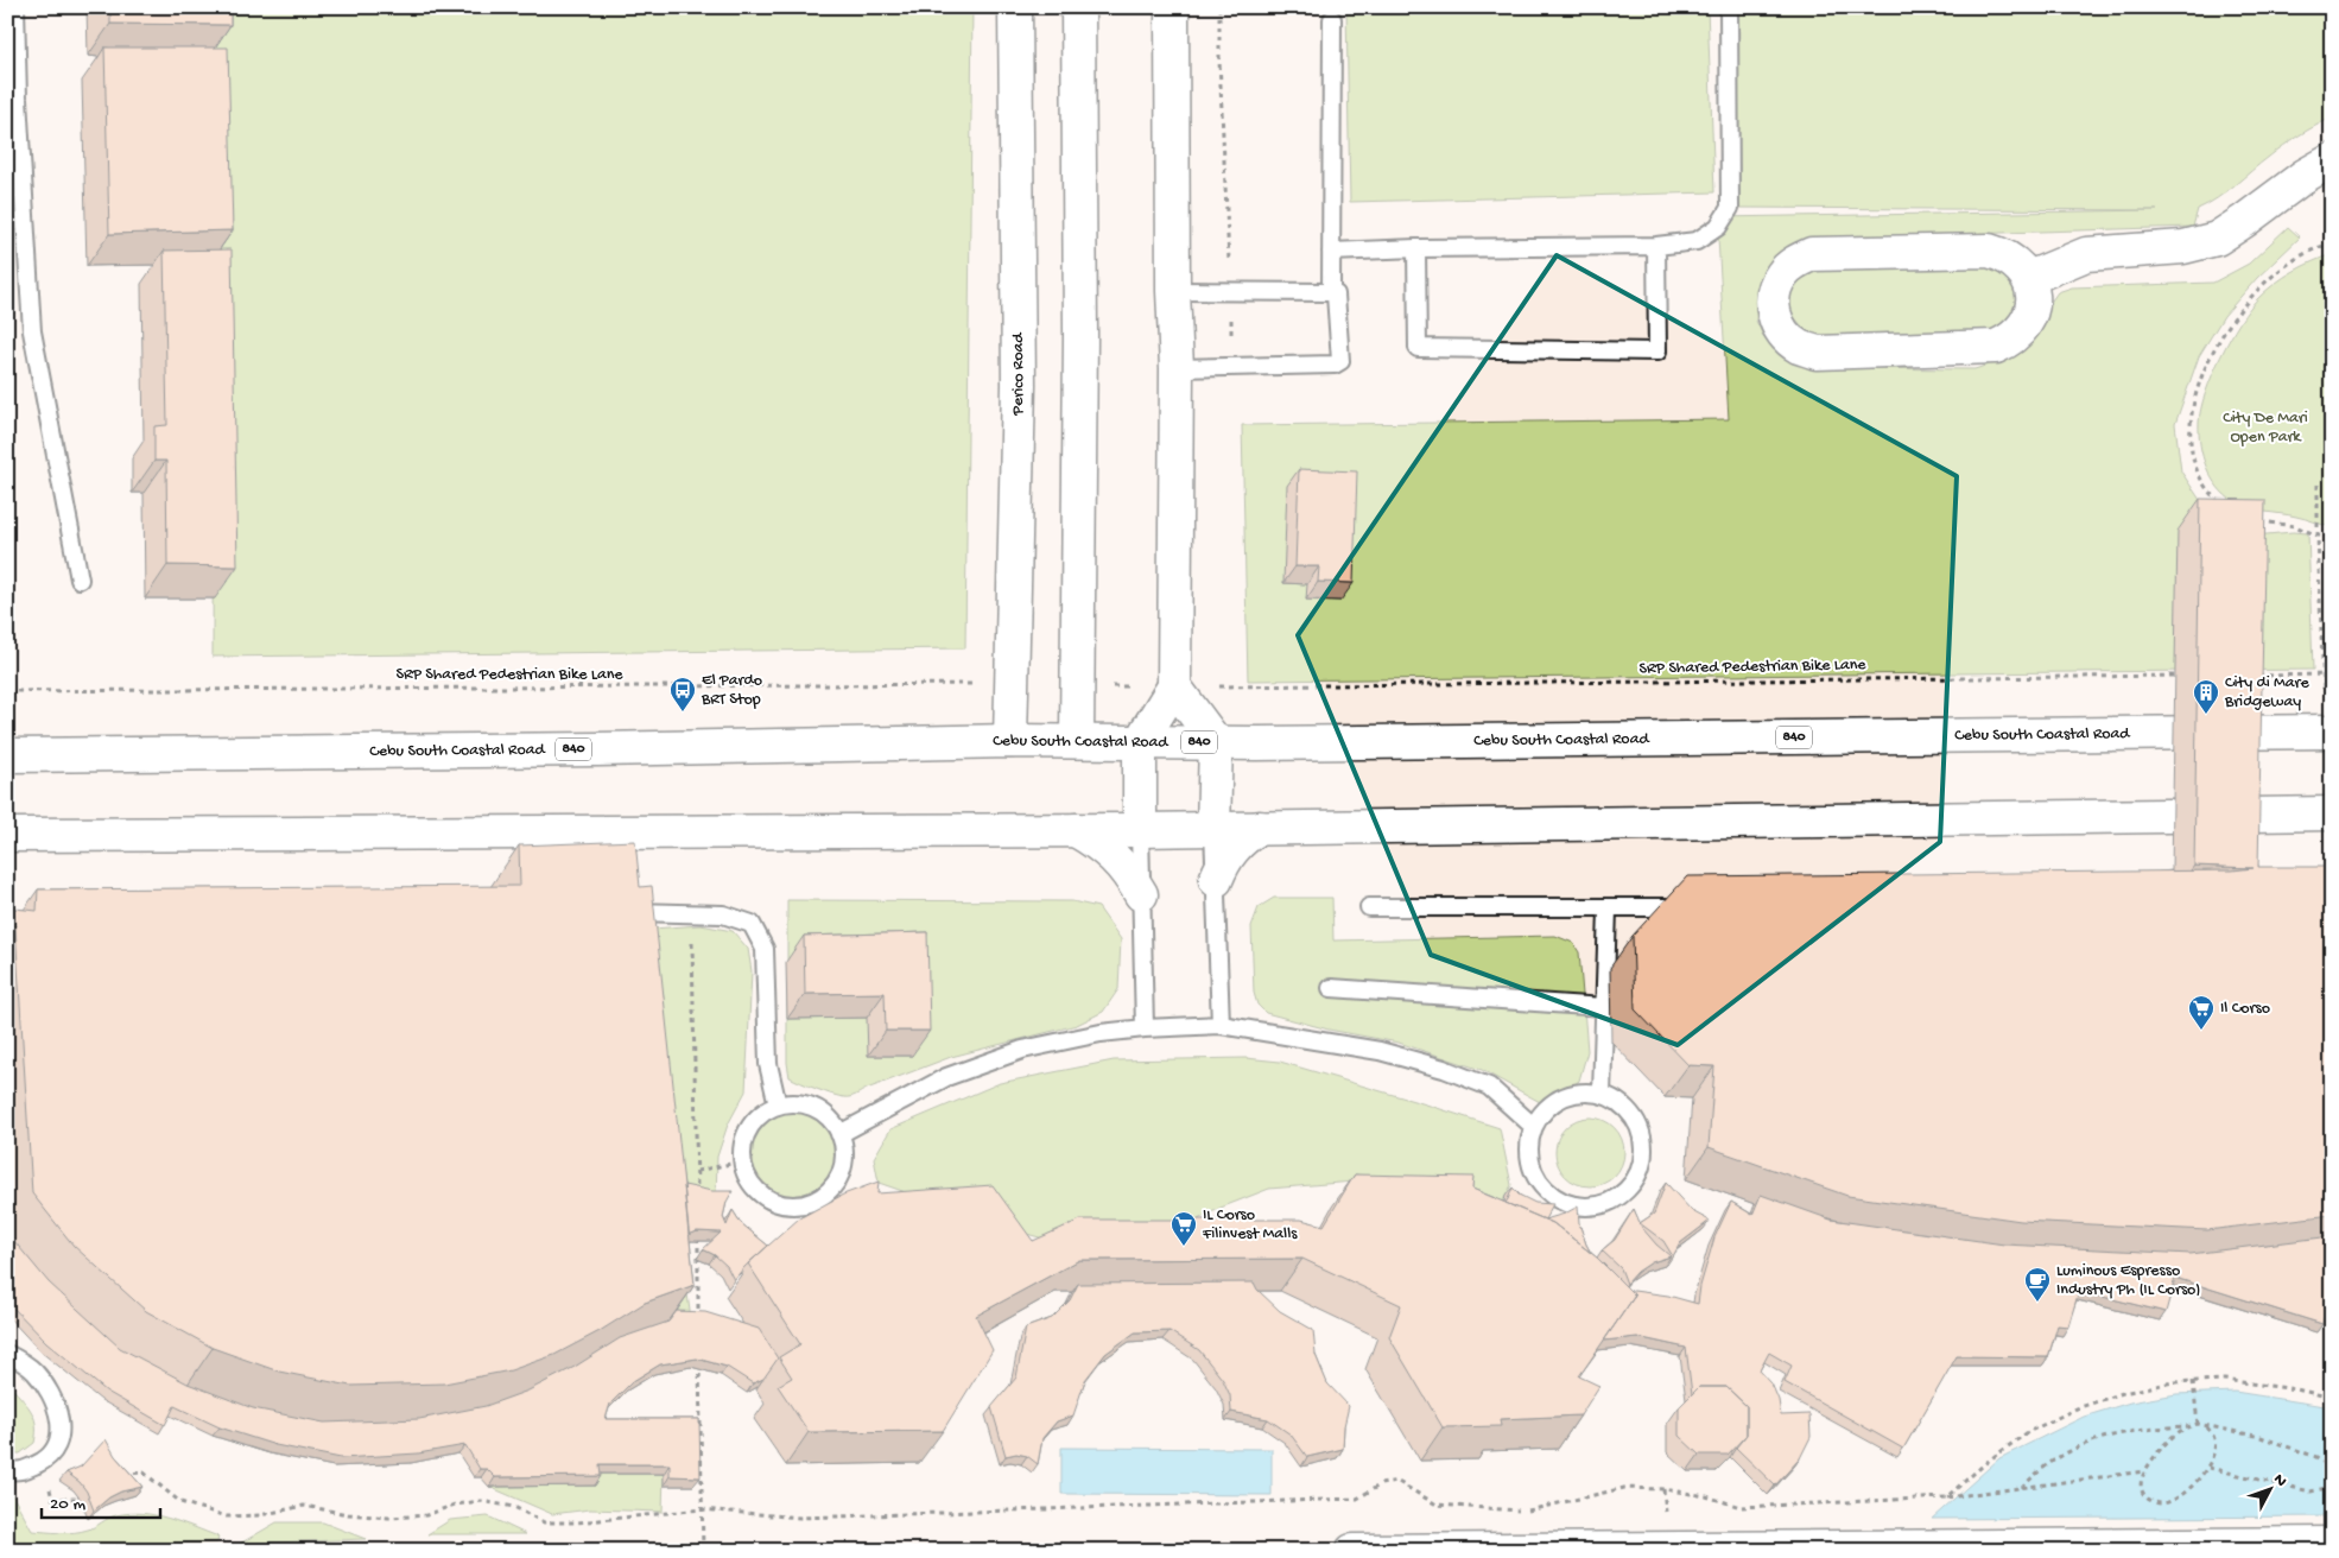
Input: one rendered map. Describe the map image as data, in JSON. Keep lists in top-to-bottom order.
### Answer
{
  "streets": {
    "main road": ["Perico Road", "Cebu South Coastal Road", "840"],
    "path": ["SRP Shared Pedestrian Bike Lane"]
  },
  "crossings": [
    ["Perico Road", "SRP Shared Pedestrian Bike Lane"],
    ["Perico Road", "Cebu South Coastal Road"]
  ],
  "parks": ["City De Mari Open Park"],
  "places": {
    "bus stop": ["El Pardo BRT Stop"],
    "building": ["City di Mare Bridgeway"],
    "supermarket": ["Il Corso", "IL Corso Filinvest Malls"],
    "cafe": ["Luminous Espresso Industry Ph (IL Corso)"]
  },
  "scale_bar": "20 m",
  "north": "top right"
}
